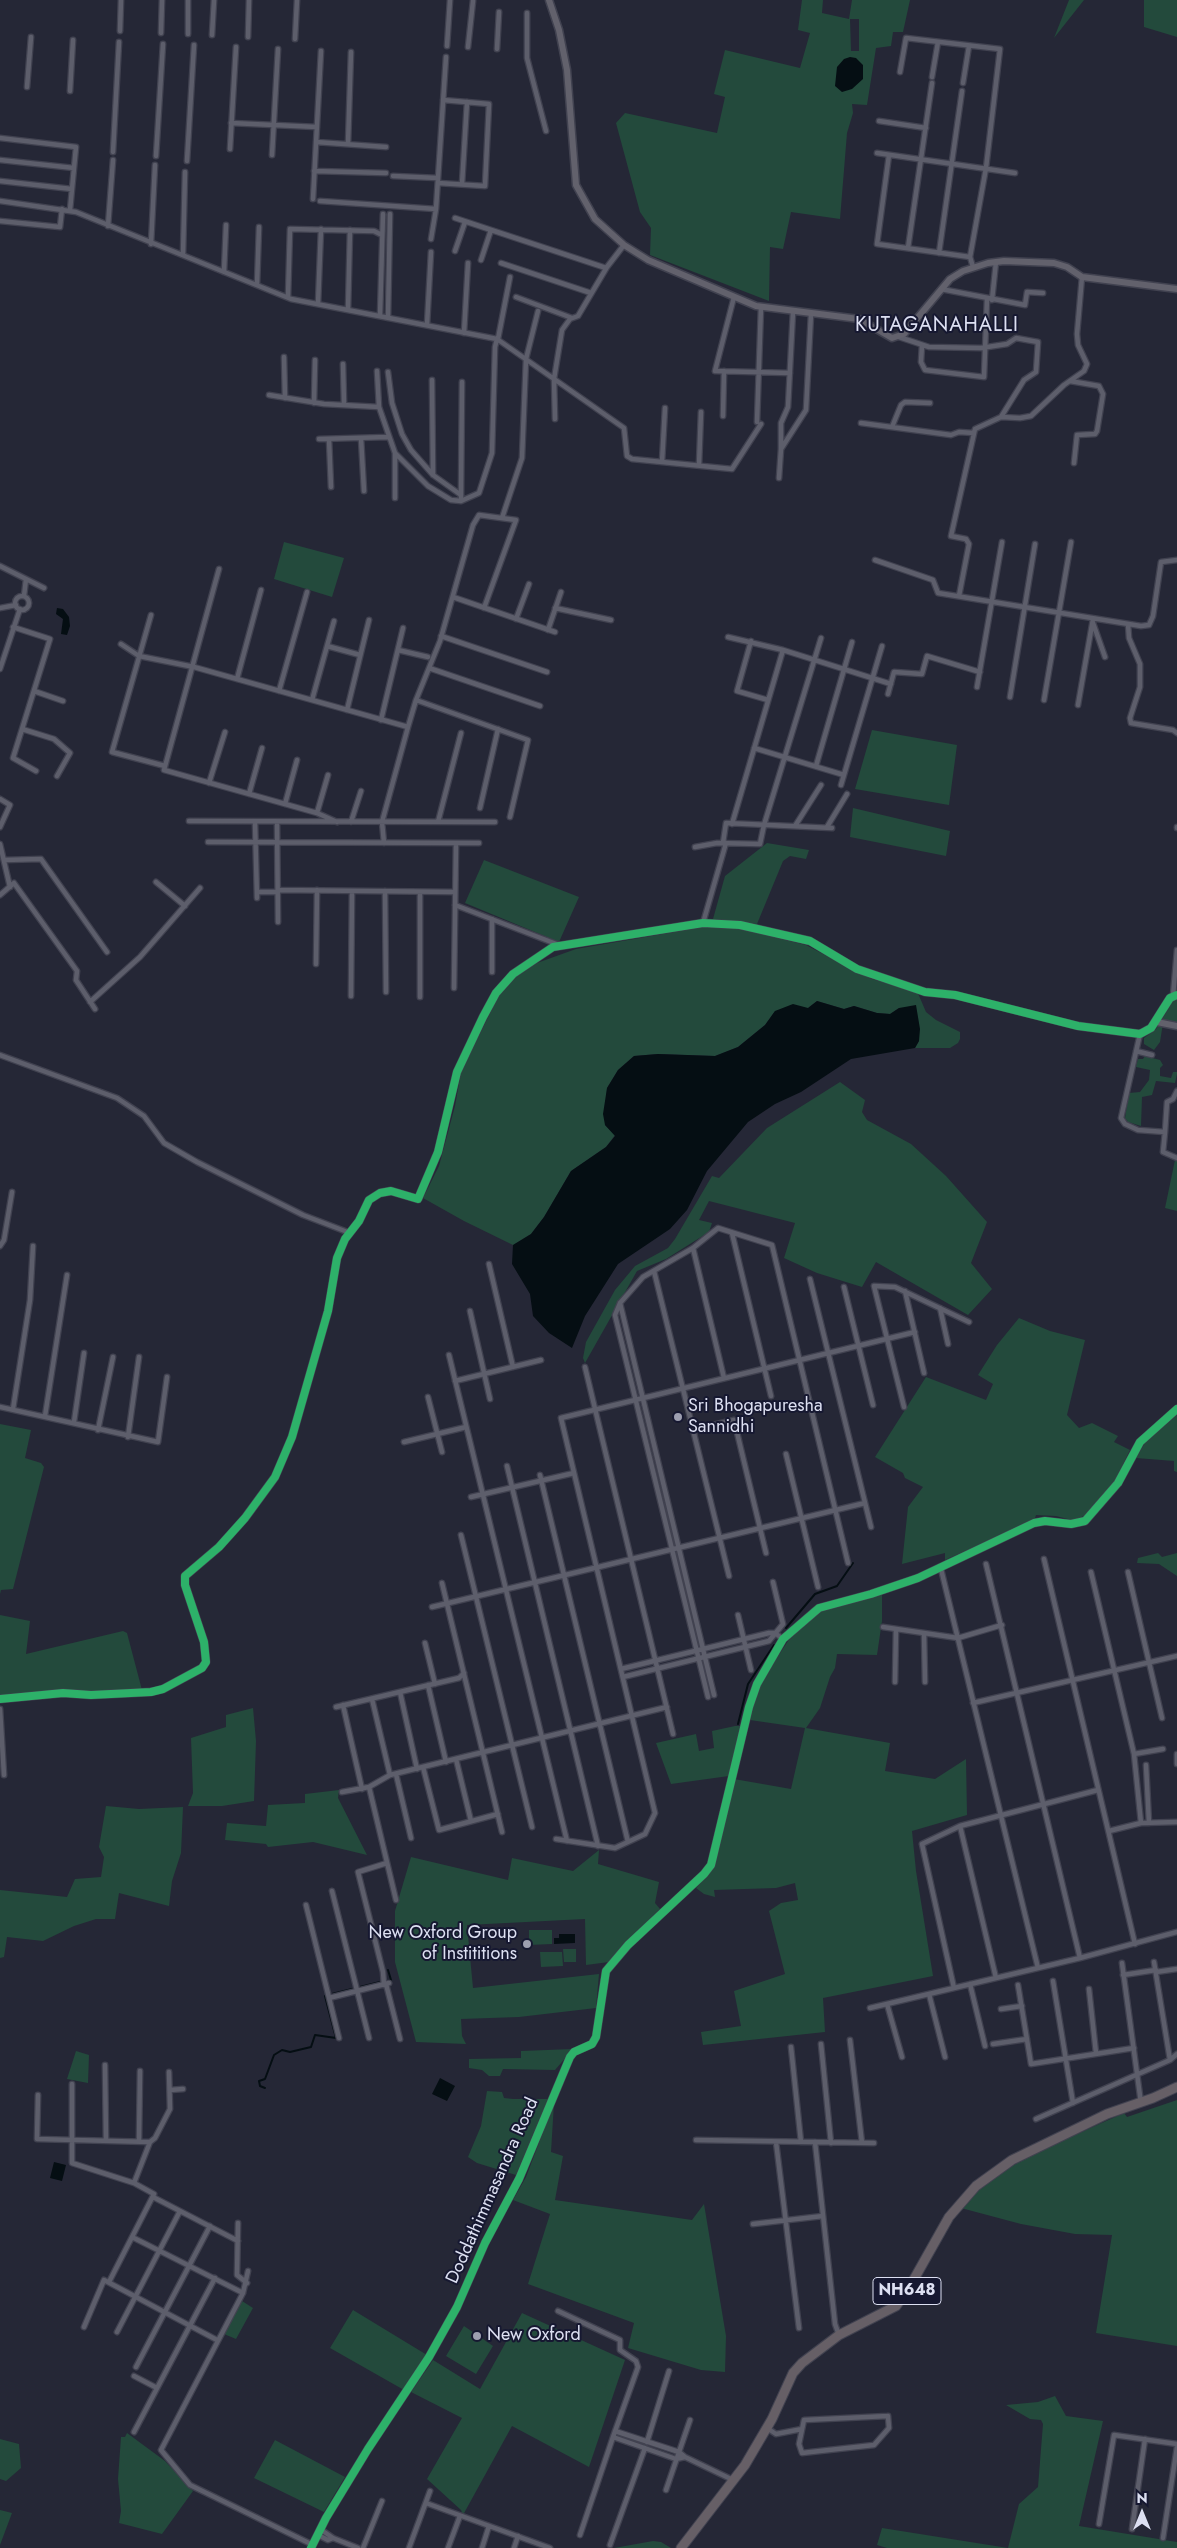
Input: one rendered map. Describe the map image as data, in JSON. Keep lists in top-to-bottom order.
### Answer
{
  "streets": {
    "highway": ["NH648"],
    "street": ["Doddathimmasandra Road"]
  },
  "districts": ["KUTAGANAHALLI"],
  "places": ["Sri Bhogapuresha Sannidhi", "New Oxford Group of Instititions", "New Oxford"],
  "north": "top"
}
